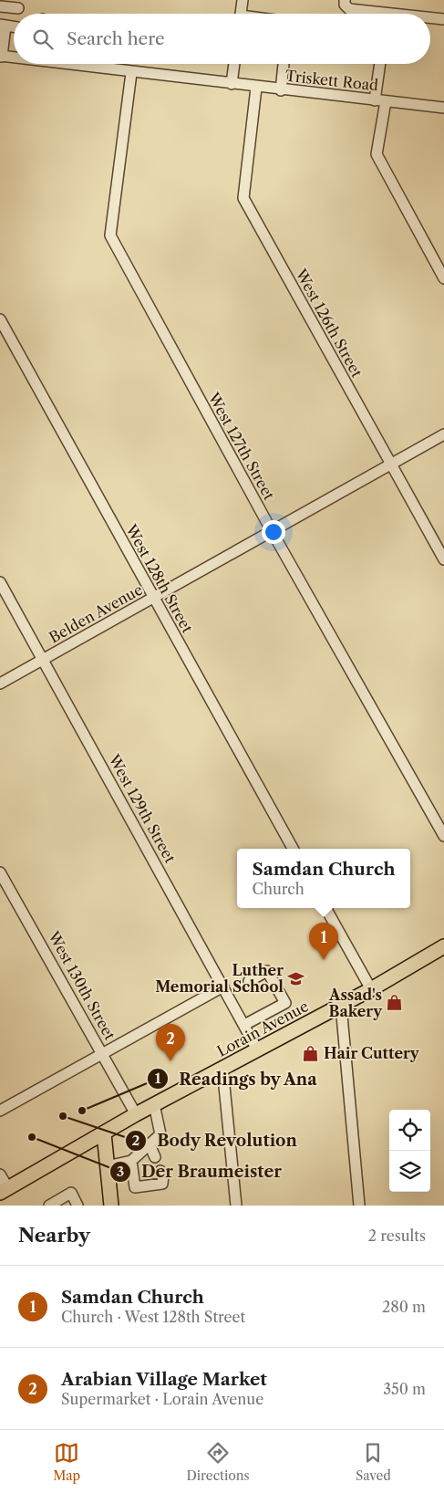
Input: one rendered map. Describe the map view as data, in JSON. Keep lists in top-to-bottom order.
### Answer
{
  "streets": {
    "main road": ["Lorain Avenue"],
    "street": [
      "Triskett Road",
      "West 126th Street",
      "West 127th Street",
      "West 128th Street",
      "Belden Avenue",
      "West 129th Street",
      "West 130th Street"
    ]
  },
  "crossings": [
    ["Triskett Road", "West 126th Street"],
    ["Triskett Road", "West 127th Street"],
    ["West 126th Street", "Belden Avenue"],
    ["West 127th Street", "Belden Avenue"],
    ["West 128th Street", "Belden Avenue"],
    ["Belden Avenue", "West 129th Street"],
    ["West 129th Street", "Lorain Avenue"],
    ["West 130th Street", "Lorain Avenue"]
  ],
  "places": {
    "school or university": ["Luther Memorial School"],
    "shop": ["Assad's Bakery", "Hair Cuttery"],
    "other": ["Readings by Ana", "Body Revolution", "Der Braumeister"]
  },
  "page": {
    "search": "Search here",
    "popup": ["Samdan Church", "Church"],
    "pins": ["1", "2"],
    "heading": ["Nearby", "2 results"],
    "list": [
      {
        "mark": "1",
        "name": "Samdan Church",
        "note": "Church · West 128th Street",
        "value": "280 m"
      },
      {
        "mark": "2",
        "name": "Arabian Village Market",
        "note": "Supermarket · Lorain Avenue",
        "value": "350 m"
      }
    ],
    "nav": ["Map", "Directions", "Saved"]
  }
}
